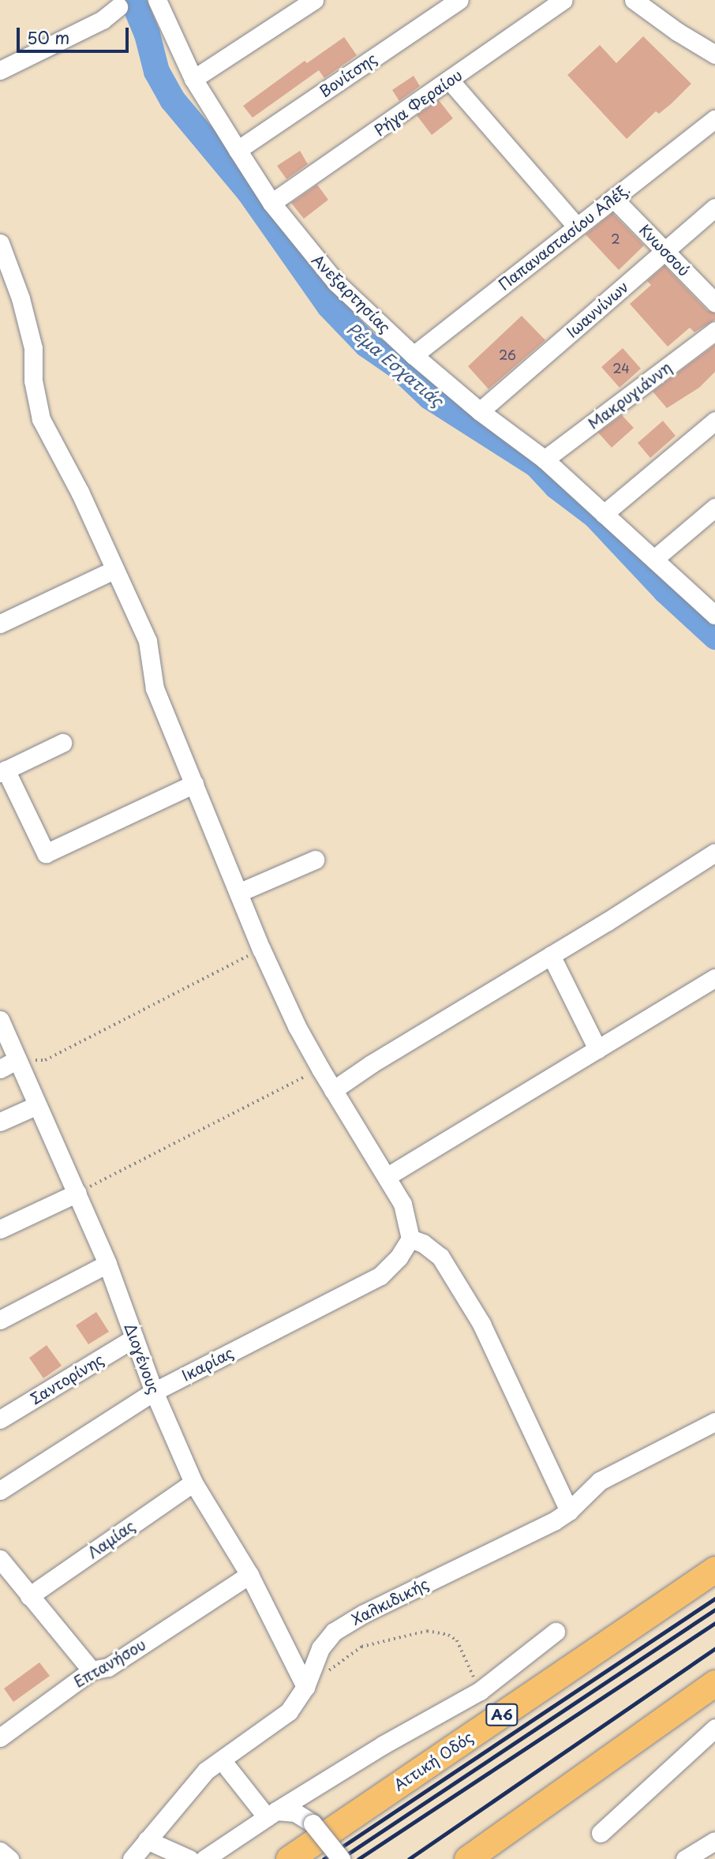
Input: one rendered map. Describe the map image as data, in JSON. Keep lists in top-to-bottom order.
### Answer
{
  "streets": {
    "highway": ["Α6", "Αττική Οδός"],
    "street": [
      "Βονίτσης",
      "Ρήγα Φεραίου",
      "Παπαναστασίου Αλέξ.",
      "Κνωσσού",
      "Ανεξαρτησίας",
      "Ιωαννίνων",
      "Μακρυγιάννη",
      "Διογένους",
      "Ικαρίας",
      "Σαντορίνης",
      "Λαμίας",
      "Χαλκιδικής",
      "Επτανήσου"
    ]
  },
  "crossings": [
    ["Βονίτσης", "Ανεξαρτησίας"],
    ["Ρήγα Φεραίου", "Ανεξαρτησίας"],
    ["Παπαναστασίου Αλέξ.", "Κνωσσού"],
    ["Παπαναστασίου Αλέξ.", "Ανεξαρτησίας"],
    ["Κνωσσού", "Ιωαννίνων"],
    ["Ανεξαρτησίας", "Ιωαννίνων"],
    ["Ανεξαρτησίας", "Μακρυγιάννη"],
    ["Διογένους", "Ικαρίας"],
    ["Διογένους", "Σαντορίνης"],
    ["Διογένους", "Λαμίας"],
    ["Διογένους", "Χαλκιδικής"],
    ["Διογένους", "Επτανήσου"]
  ],
  "water": ["Ρέμα Εσχατιάς"],
  "house_numbers": ["2", "26", "24"],
  "scale_bar": "50 m"
}
